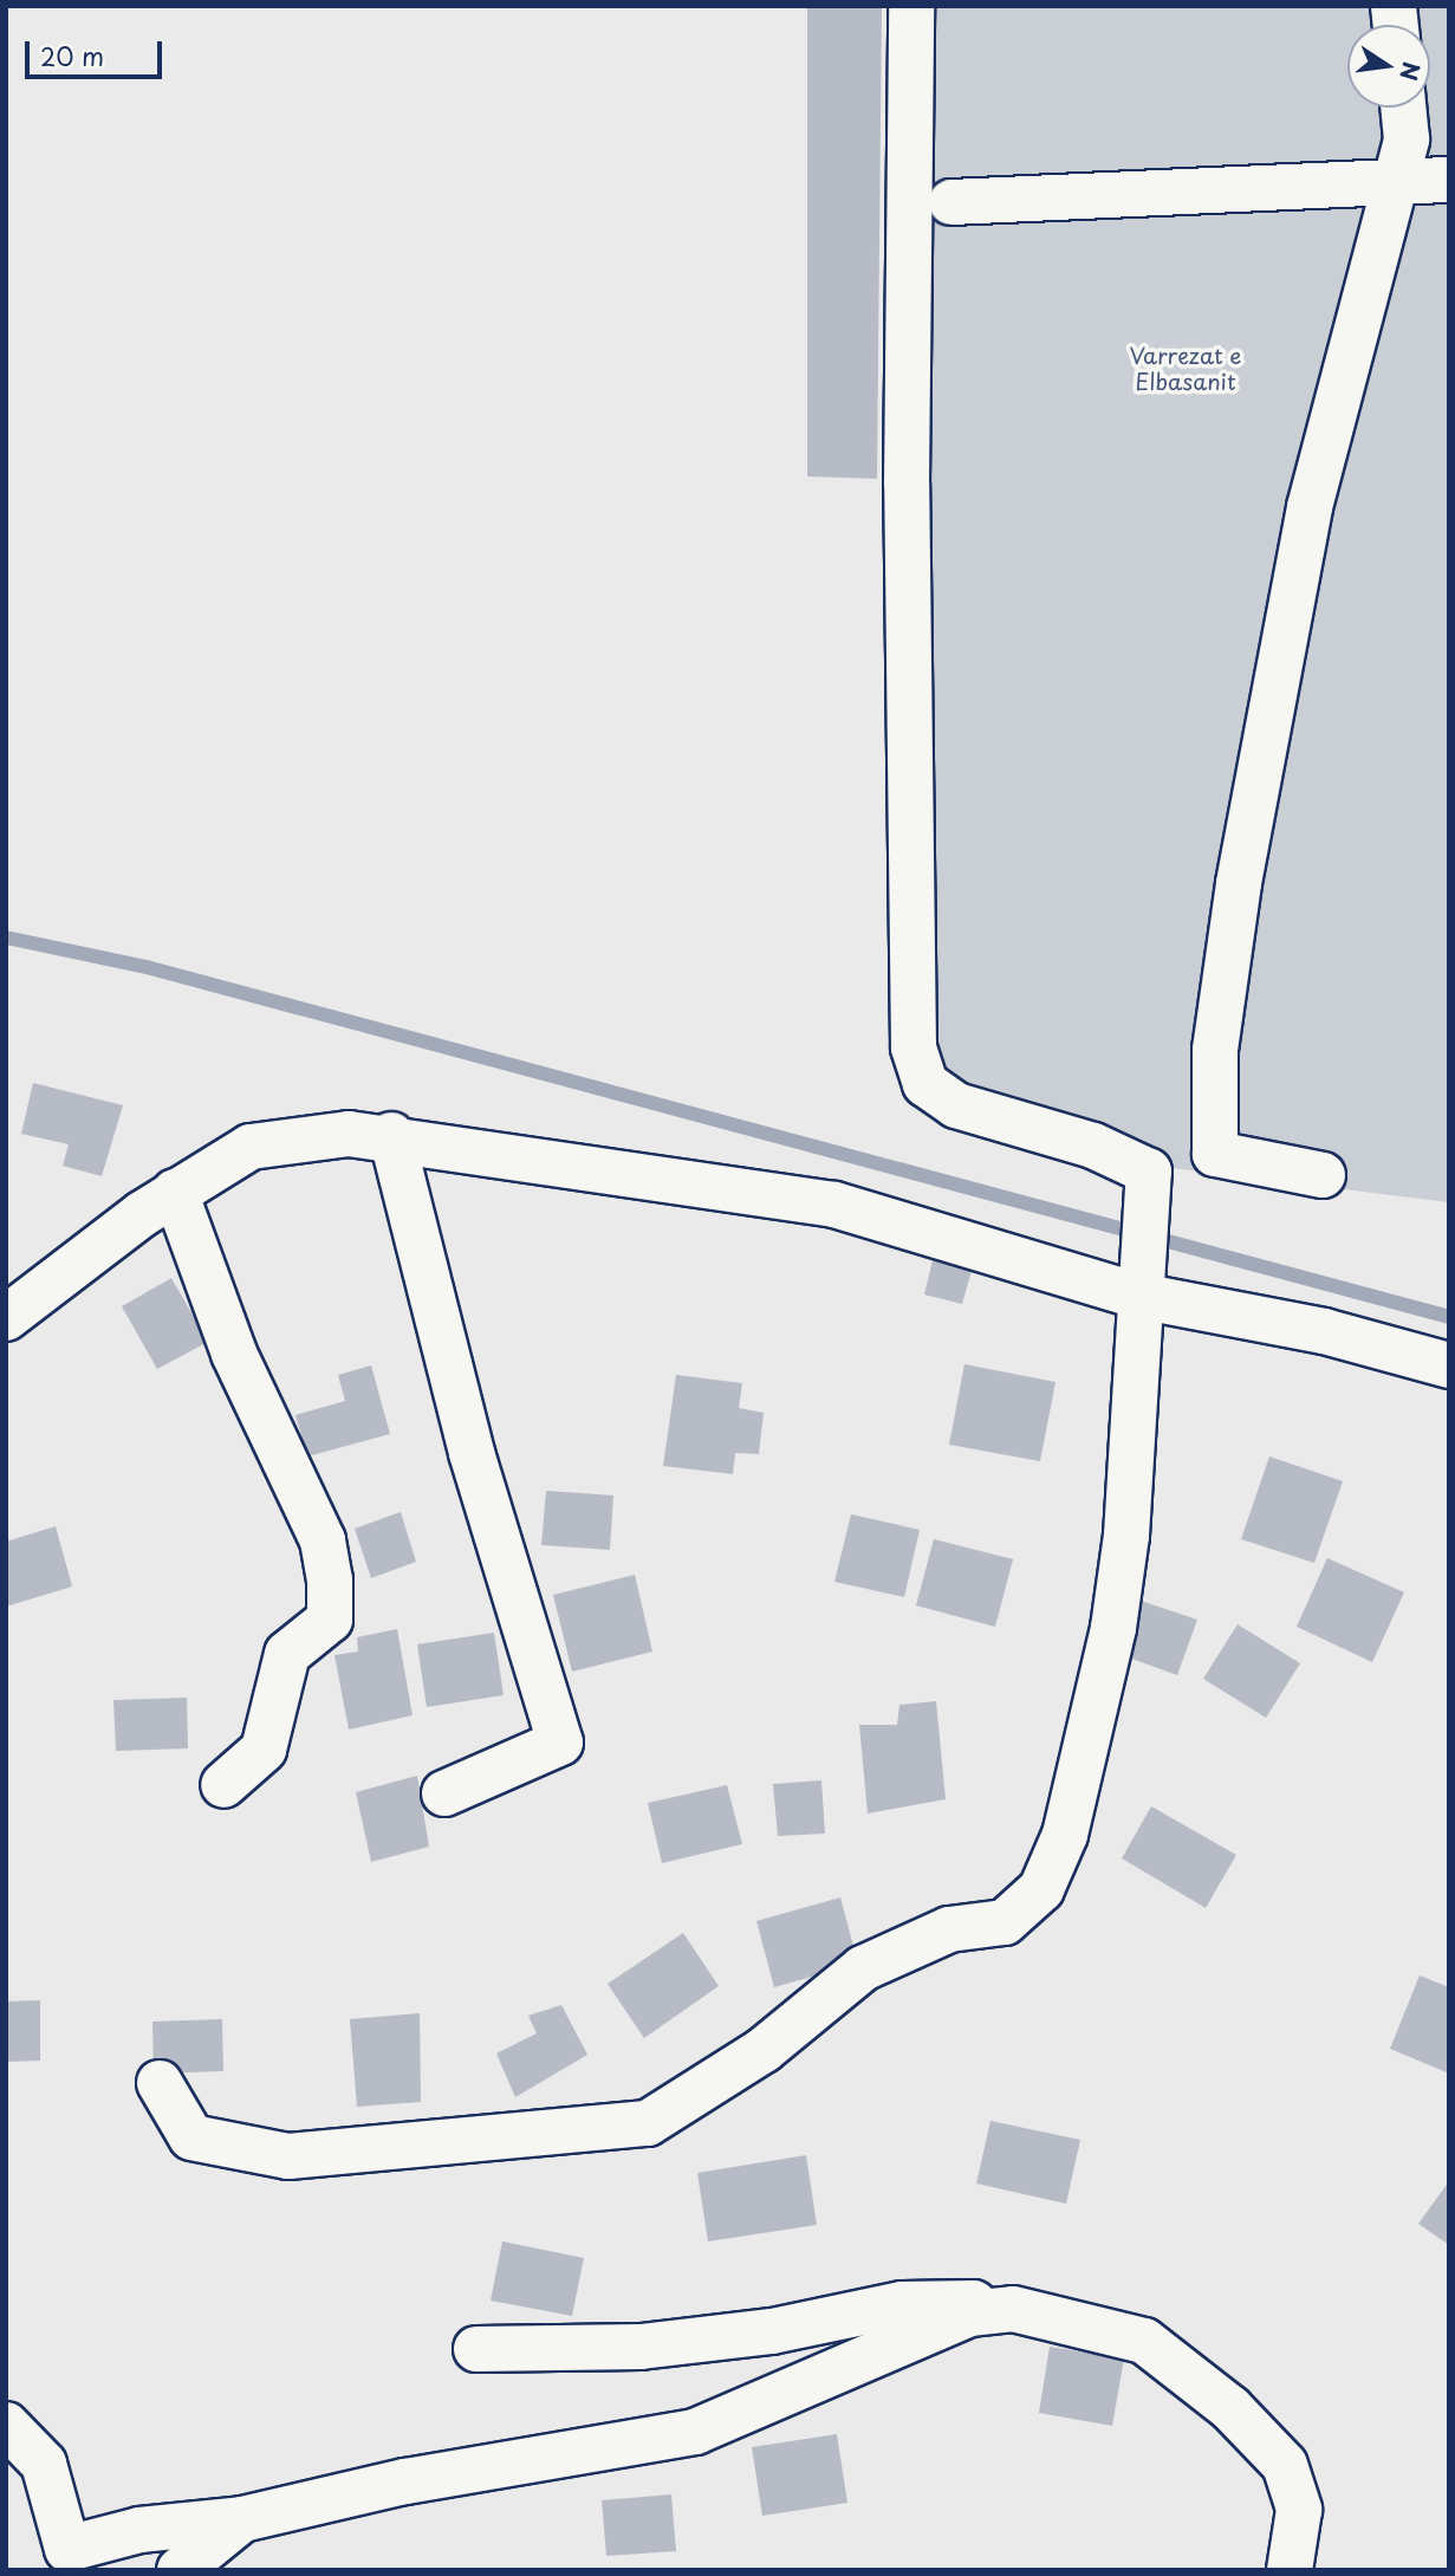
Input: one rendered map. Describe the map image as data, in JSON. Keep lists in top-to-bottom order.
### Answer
{
  "parks": ["Varrezat e Elbasanit"],
  "scale_bar": "20 m",
  "north": "right"
}
